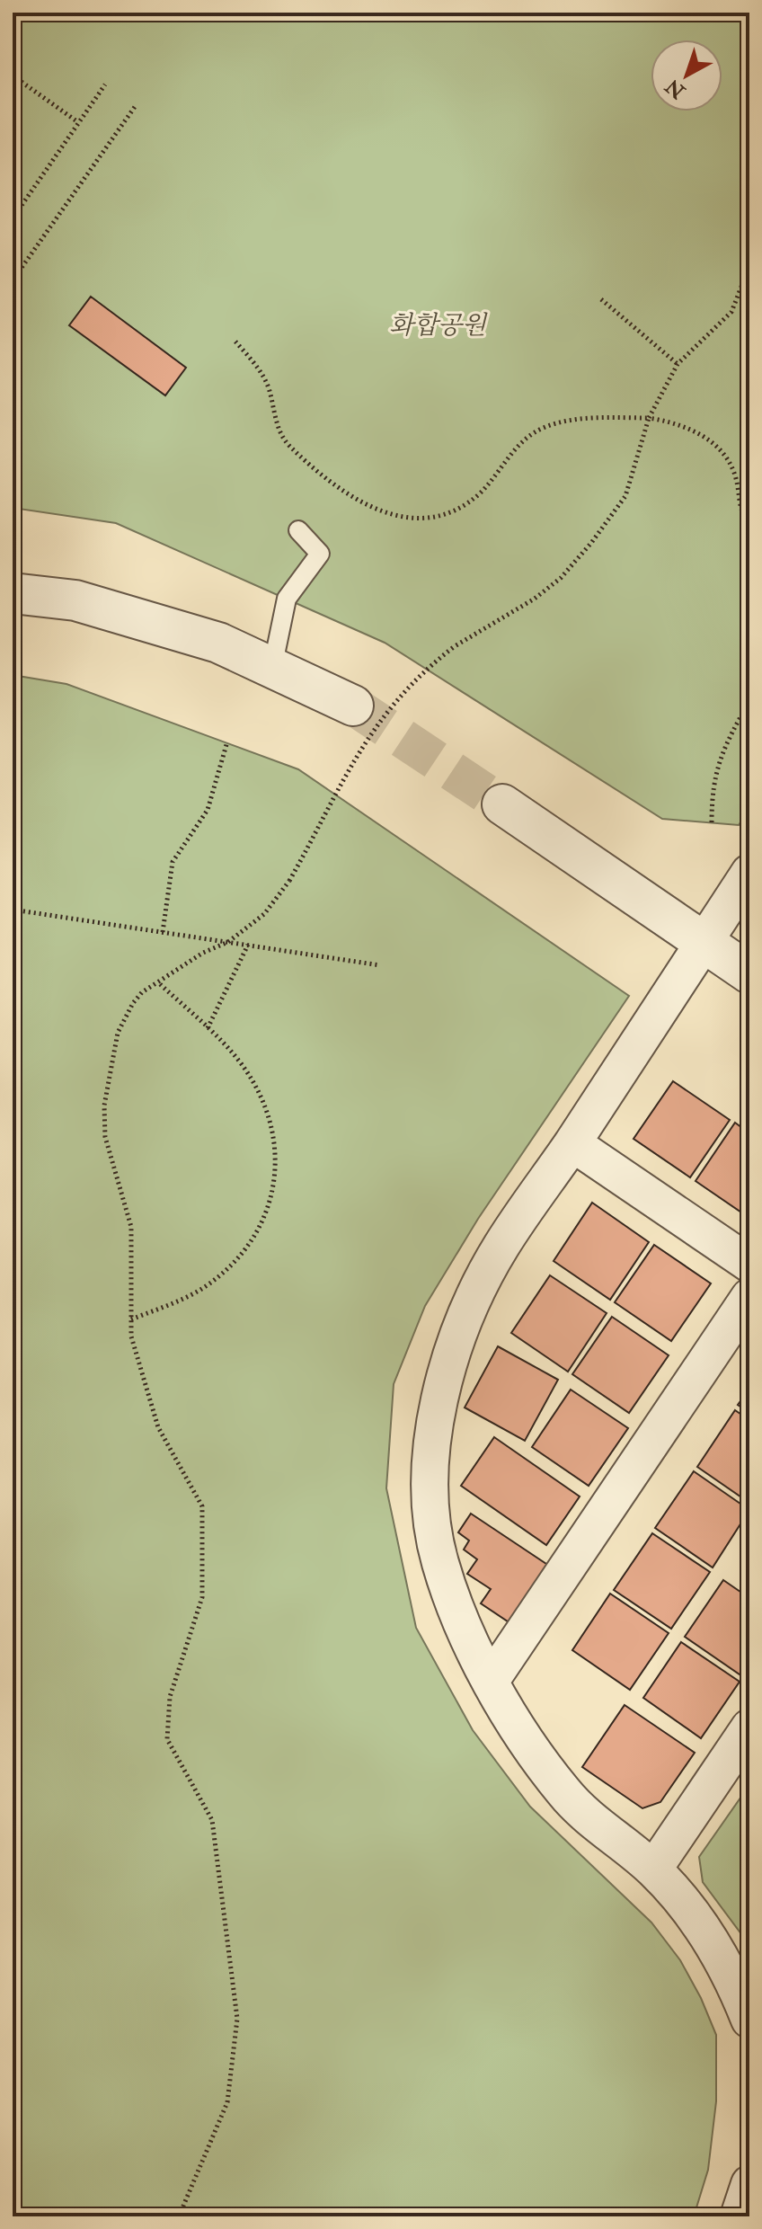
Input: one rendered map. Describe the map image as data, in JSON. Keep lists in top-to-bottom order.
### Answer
{
  "parks": ["화합공원"],
  "north": "bottom left"
}
